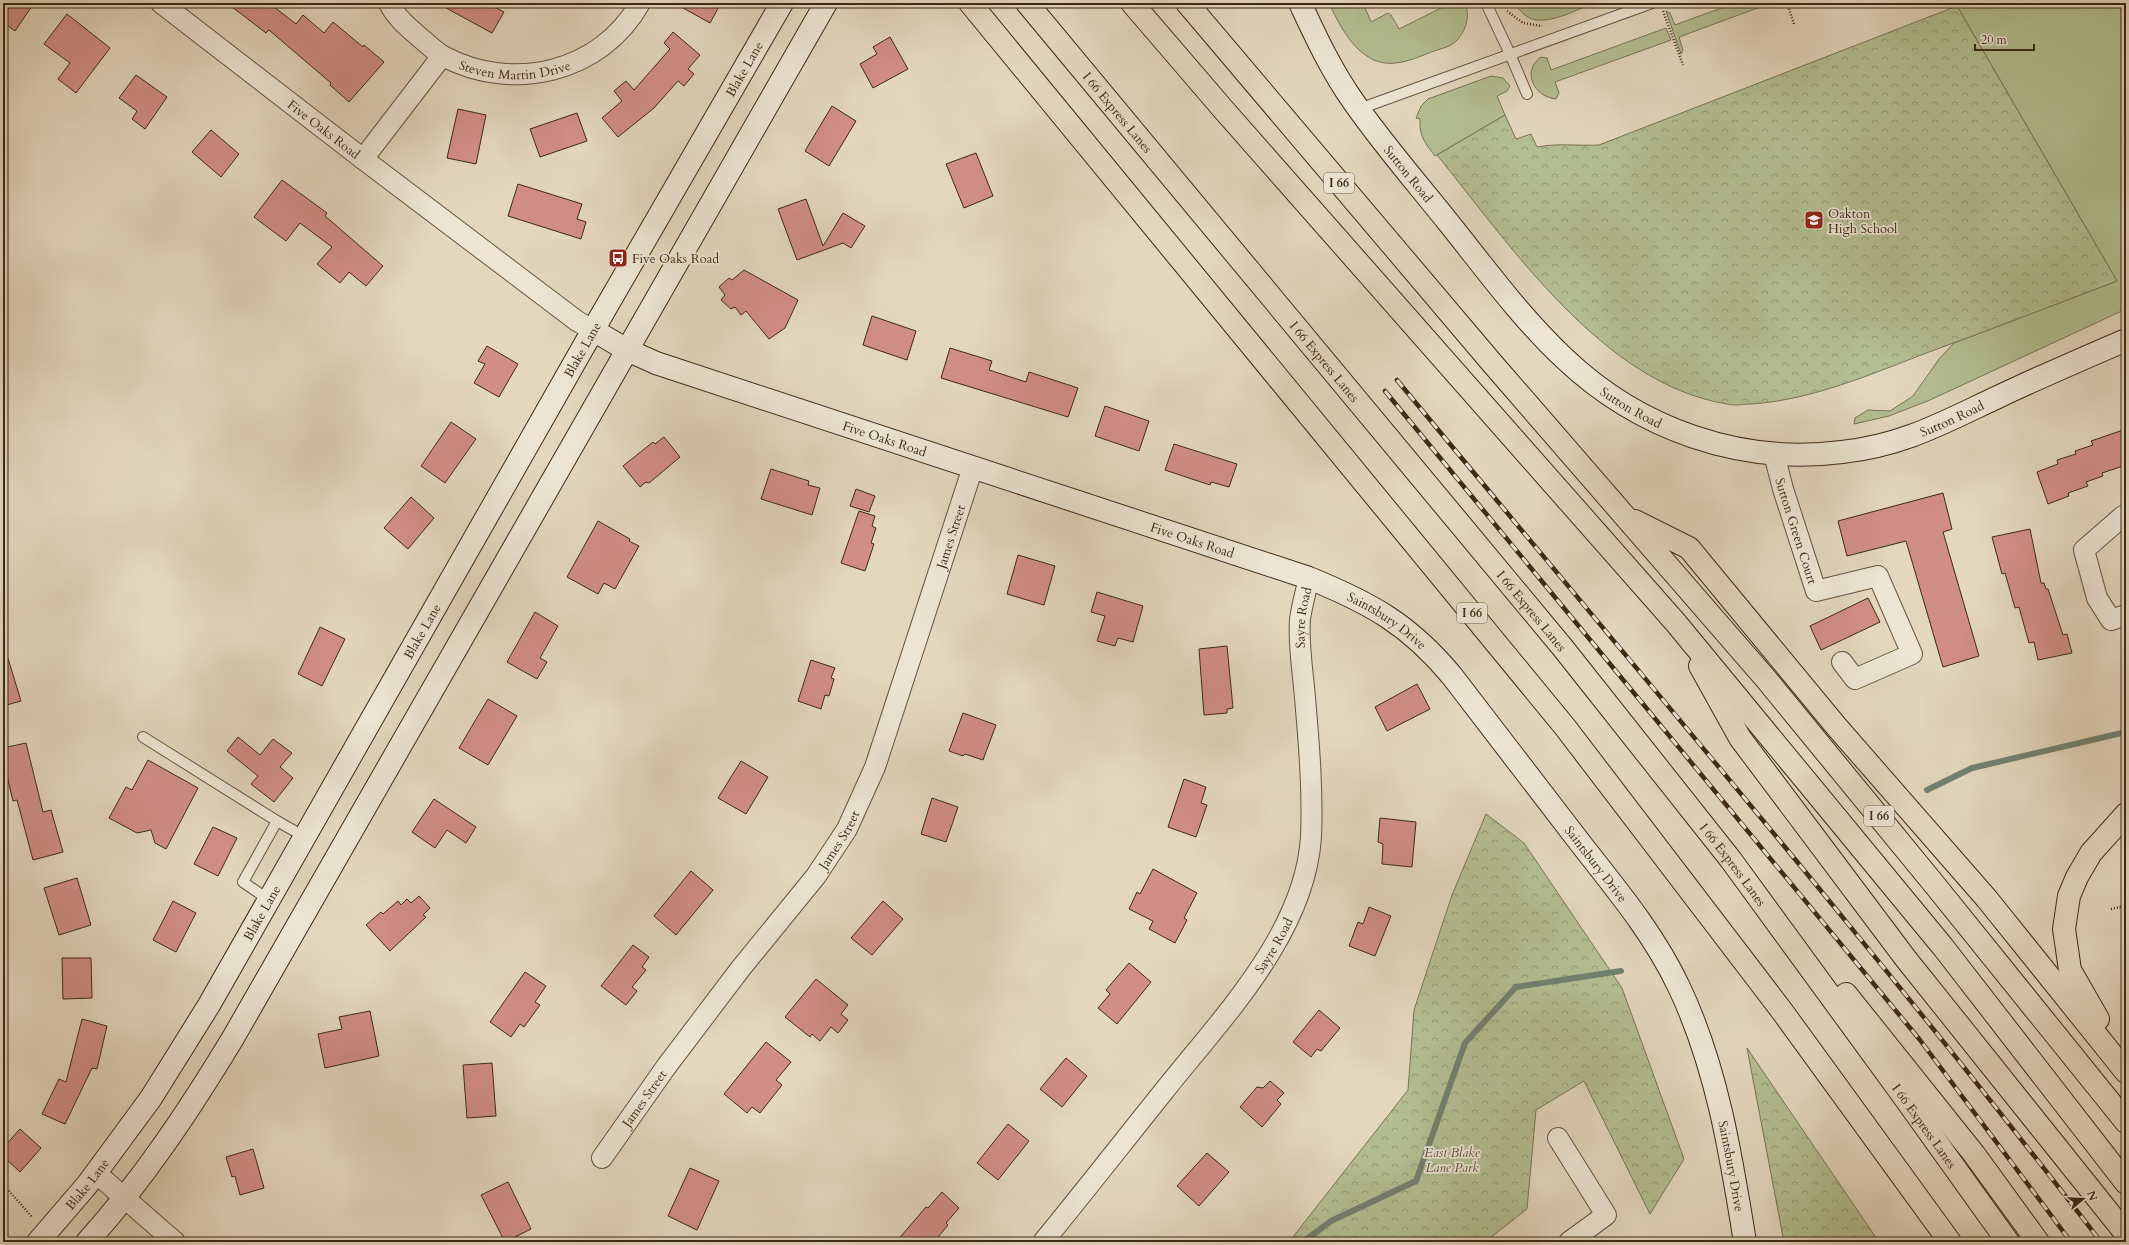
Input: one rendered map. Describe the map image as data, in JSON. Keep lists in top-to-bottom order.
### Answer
{
  "streets": {
    "highway": ["I 66 Express Lanes", "I 66"],
    "main road": [
      "Blake Lane",
      "Five Oaks Road",
      "Sutton Road",
      "Saintsbury Drive"
    ],
    "street": [
      "Steven Martin Drive",
      "Sutton Green Court",
      "James Street",
      "Sayre Road"
    ]
  },
  "crossings": [
    ["Blake Lane", "Five Oaks Road"],
    ["Five Oaks Road", "James Street"],
    ["Five Oaks Road", "Sayre Road"],
    ["Five Oaks Road", "Saintsbury Drive"],
    ["Sutton Road", "Sutton Green Court"],
    ["Sayre Road", "Saintsbury Drive"]
  ],
  "parks": ["East Blake Lane Park"],
  "places": {
    "school or university": ["Oakton High School"],
    "bus stop": ["Five Oaks Road"]
  },
  "scale_bar": "20 m",
  "north": "right"
}
